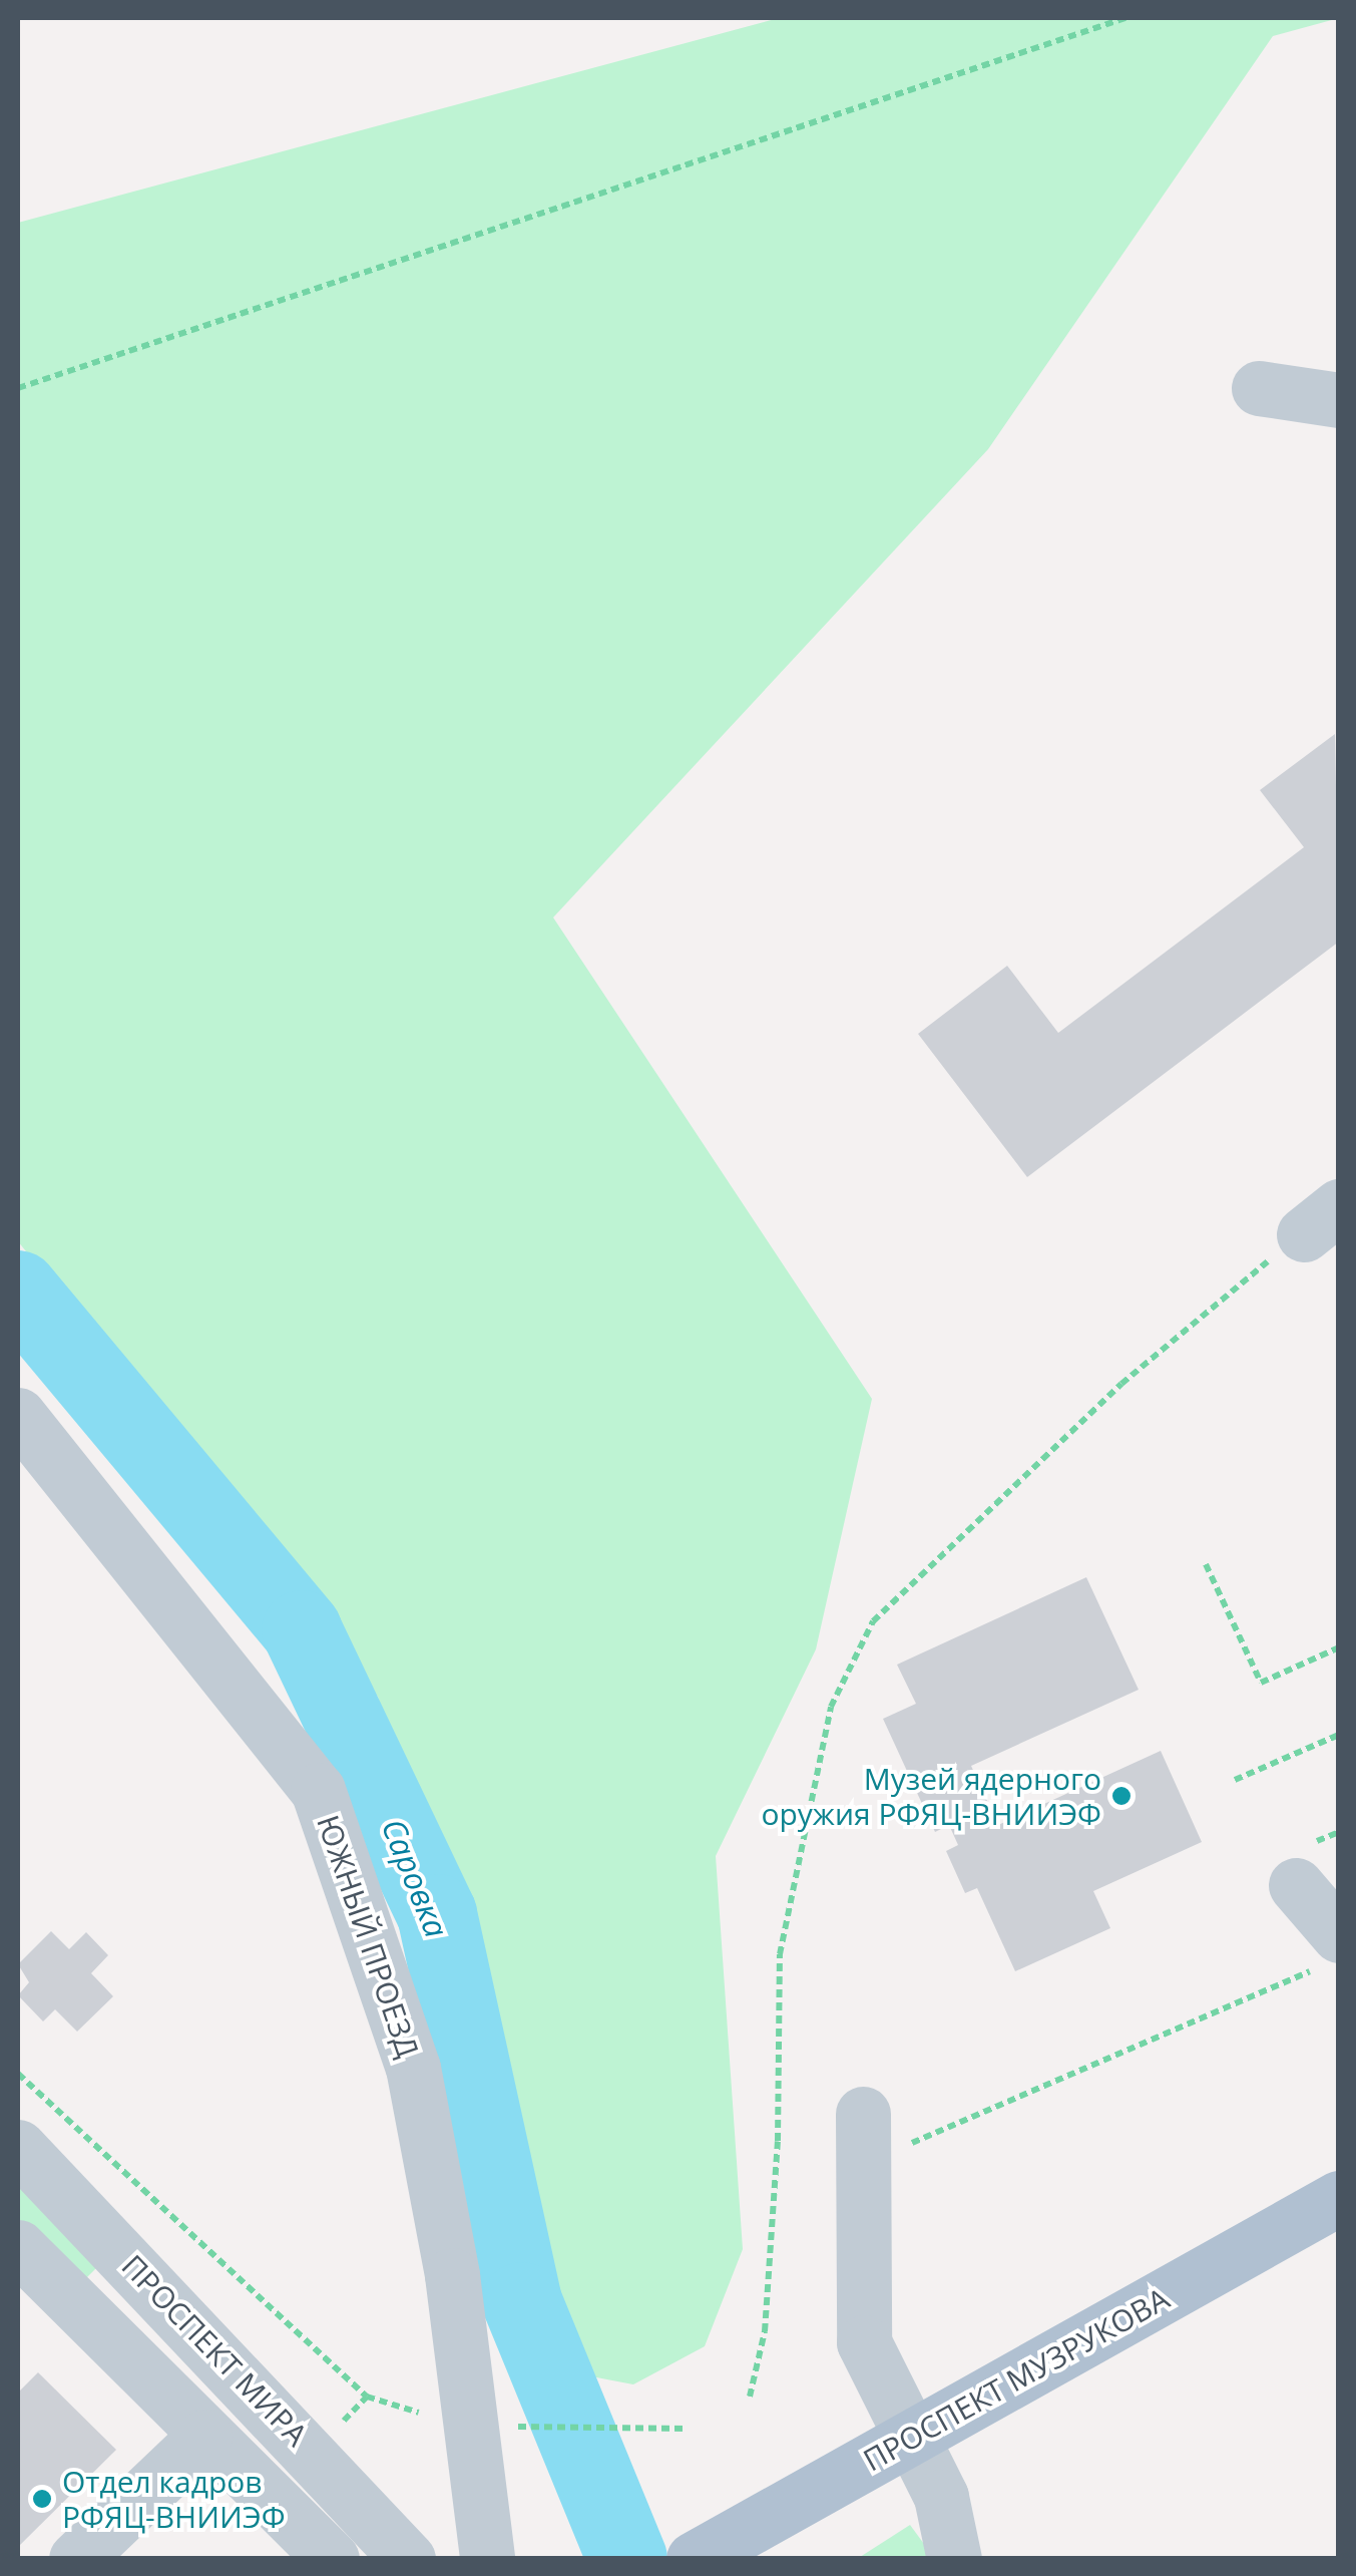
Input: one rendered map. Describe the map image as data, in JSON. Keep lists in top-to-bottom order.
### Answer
{
  "streets": {
    "main road": ["ПРОСПЕКТ МУЗРУКОВА"],
    "street": ["ЮЖНЫЙ ПРОЕЗД", "ПРОСПЕКТ МИРА"]
  },
  "water": ["Саровка"],
  "places": ["Музей ядерного оружия РФЯЦ-ВНИИЭФ", "Отдел кадров РФЯЦ-ВНИИЭФ"]
}
